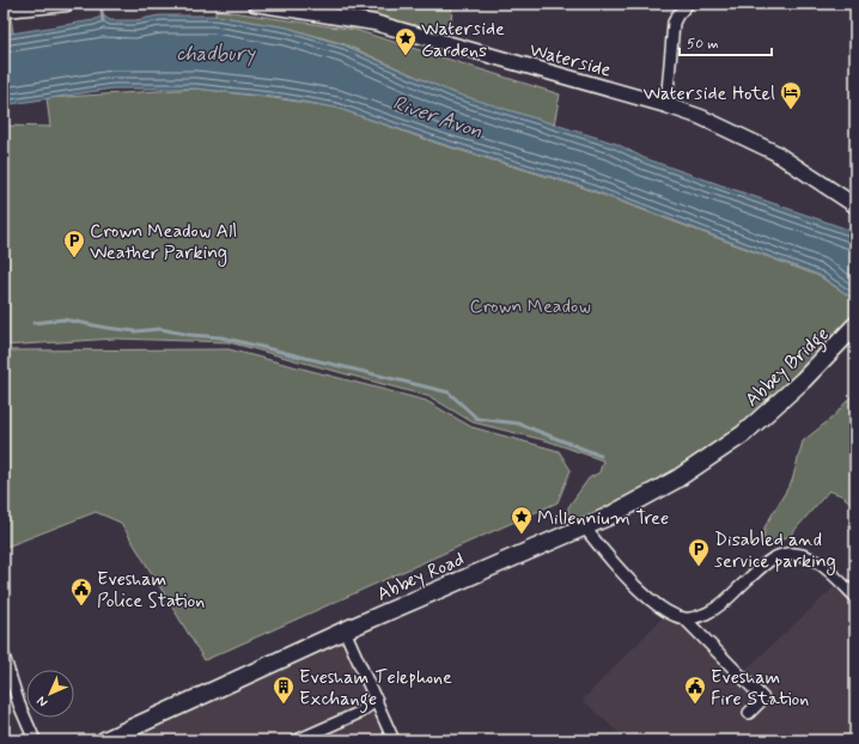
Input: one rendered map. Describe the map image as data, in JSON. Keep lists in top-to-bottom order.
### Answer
{
  "streets": {
    "main road": ["Waterside", "Abbey Bridge", "Abbey Road"]
  },
  "crossings": [
    ["Abbey Bridge", "Abbey Road"]
  ],
  "water": ["chadbury", "River Avon"],
  "parks": ["Crown Meadow"],
  "places": {
    "place": ["Waterside Gardens", "Millennium Tree"],
    "hotel": ["Waterside Hotel"],
    "parking": ["Crown Meadow All Weather Parking", "Disabled and service parking"],
    "public building": ["Evesham Police Station", "Evesham Fire Station"],
    "building": ["Evesham Telephone Exchange"]
  },
  "scale_bar": "50 m",
  "north": "bottom left"
}
